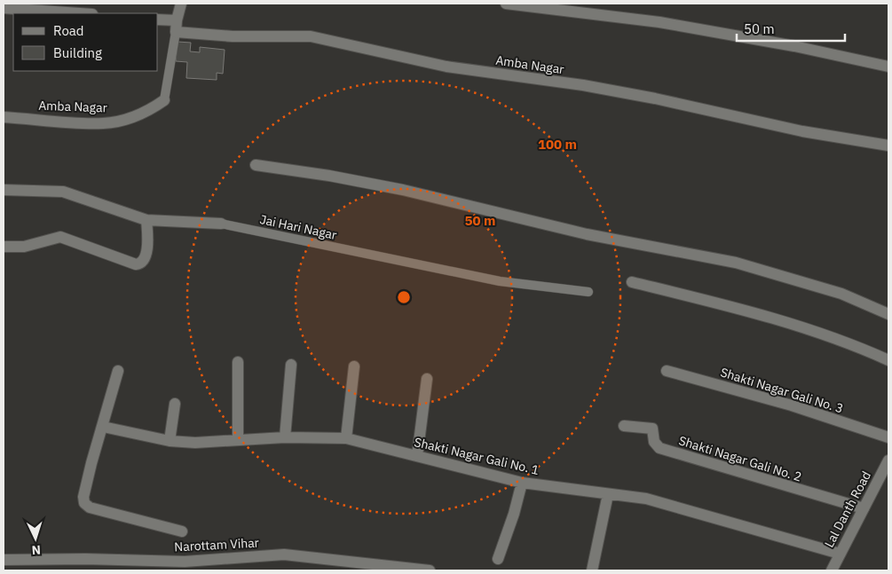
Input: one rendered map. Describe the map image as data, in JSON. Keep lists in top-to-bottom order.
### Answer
{
  "streets": {
    "street": [
      "Amba Nagar",
      "Jai Hari Nagar",
      "Shakti Nagar Gali No. 3",
      "Shakti Nagar Gali No. 1",
      "Shakti Nagar Gali No. 2",
      "Lal Danth Road",
      "Narottam Vihar"
    ]
  },
  "crossings": [
    ["Shakti Nagar Gali No. 1", "Lal Danth Road"],
    ["Shakti Nagar Gali No. 2", "Lal Danth Road"]
  ],
  "legend": ["Road", "Building"],
  "scale_bar": "50 m",
  "north": "bottom",
  "rings": ["100 m", "50 m"]
}
